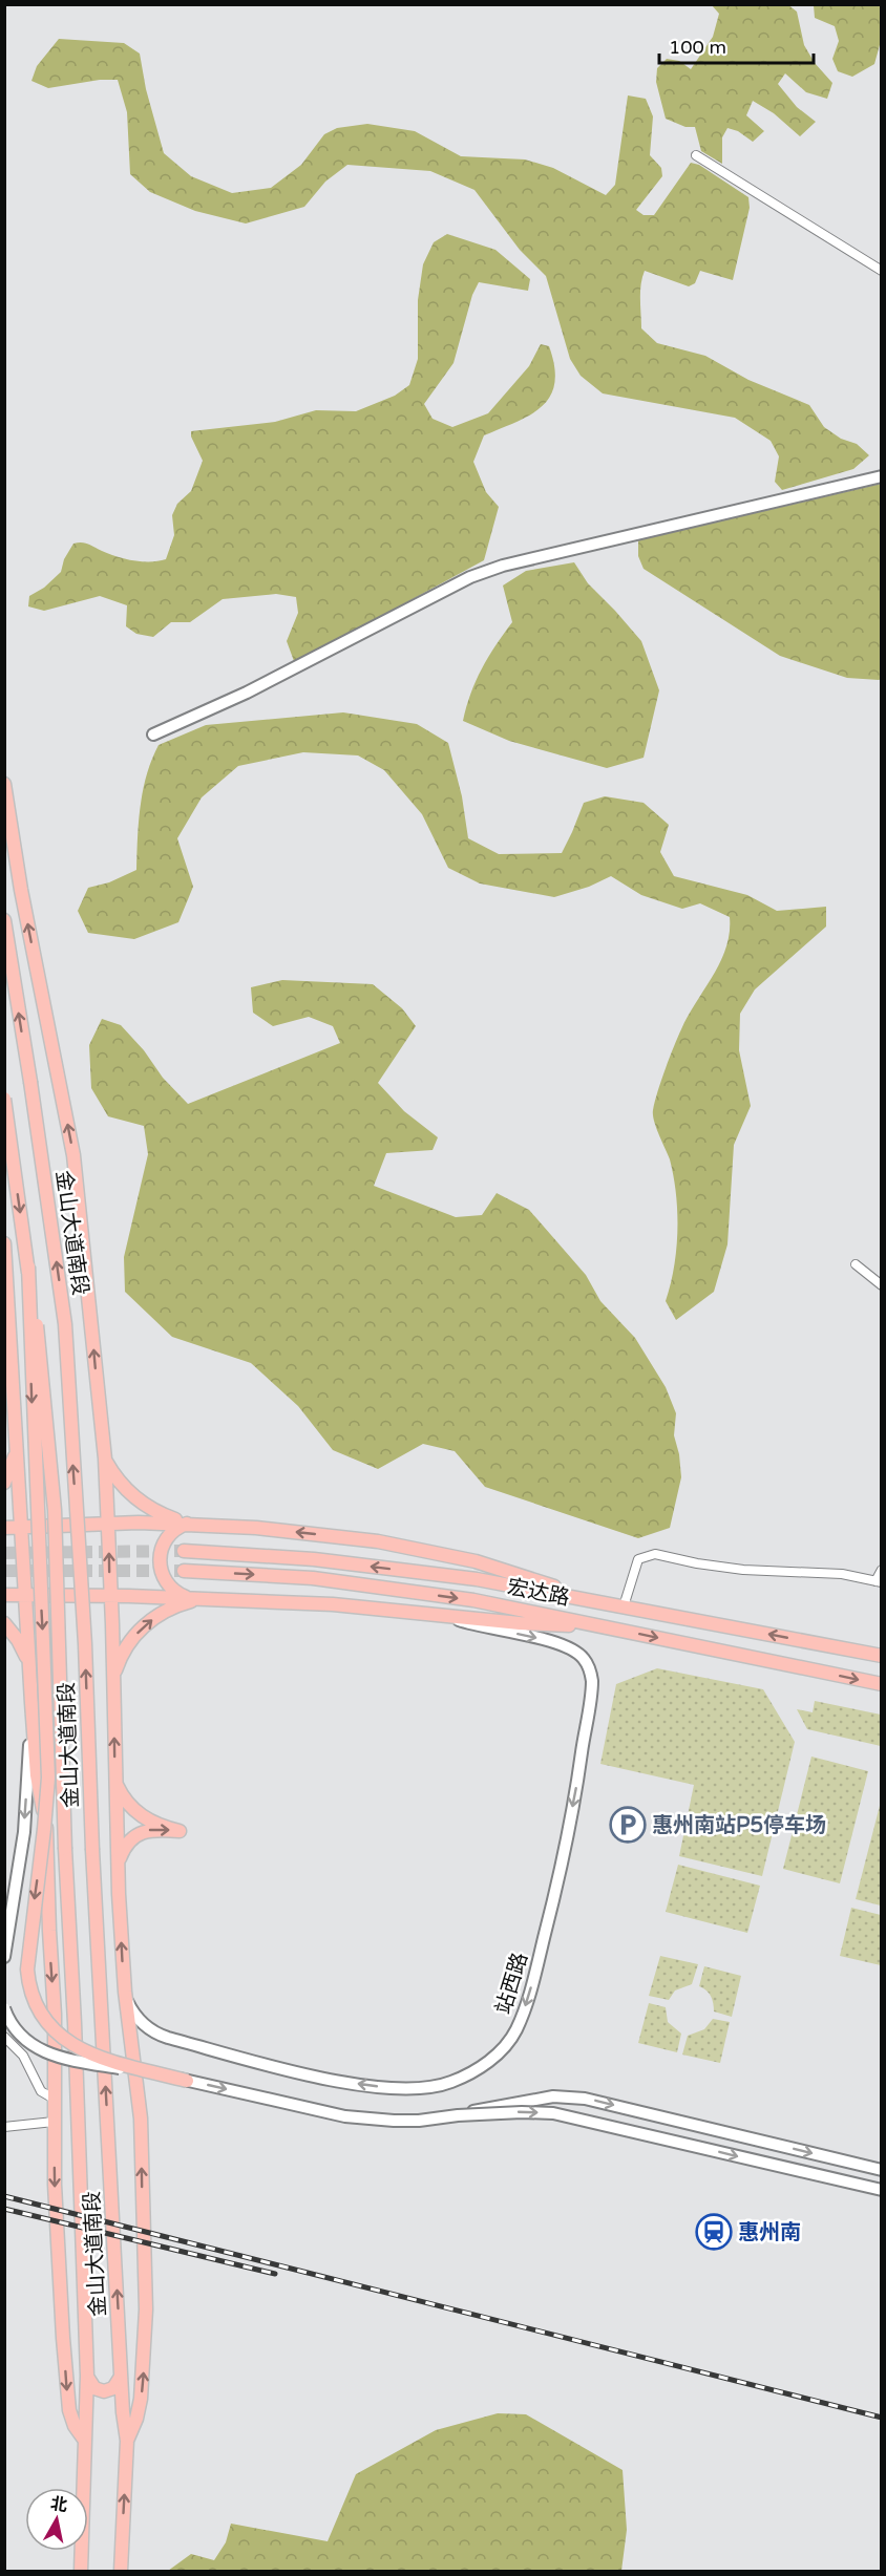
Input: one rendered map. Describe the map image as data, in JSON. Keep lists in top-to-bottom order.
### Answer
{
  "streets": {
    "main road": ["金山大道南段", "宏达路"],
    "street": ["站西路"]
  },
  "places": {
    "parking": ["惠州南站P5停车场"],
    "station": ["惠州南"]
  },
  "scale_bar": "100 m",
  "north": "top"
}
